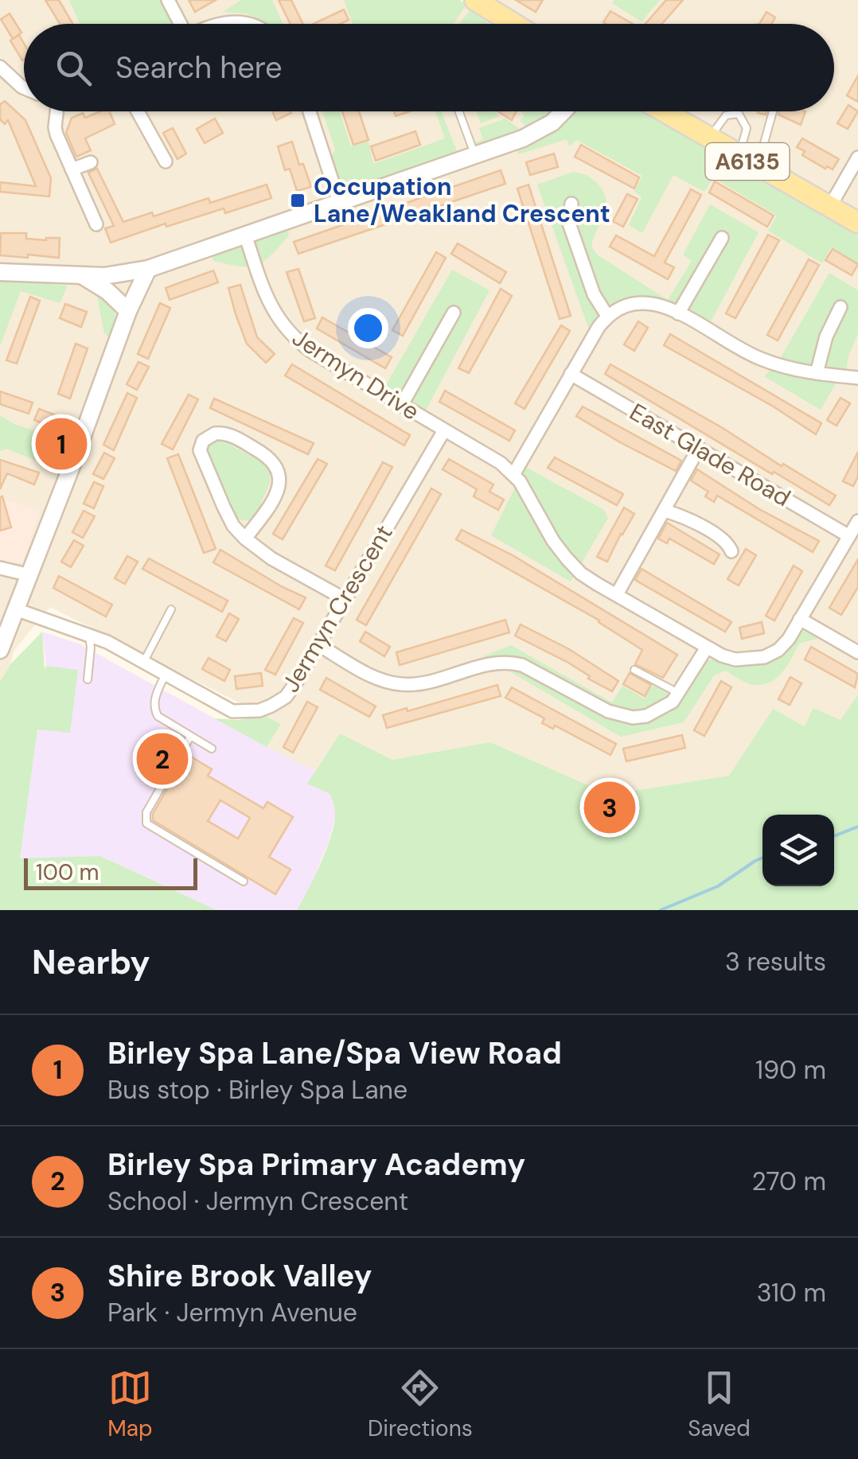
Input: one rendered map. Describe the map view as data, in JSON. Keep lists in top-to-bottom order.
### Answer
{
  "streets": {
    "main road": ["A6135"],
    "street": ["Jermyn Drive", "East Glade Road", "Jermyn Crescent"]
  },
  "crossings": [
    ["Jermyn Drive", "Jermyn Crescent"]
  ],
  "places": {
    "transit": ["Occupation Lane/Weakland Crescent"]
  },
  "scale_bar": "100 m",
  "page": {
    "search": "Search here",
    "pins": ["1", "2", "3"],
    "scale": "100 m",
    "heading": ["Nearby", "3 results"],
    "list": [
      {
        "mark": "1",
        "name": "Birley Spa Lane/Spa View Road",
        "note": "Bus stop · Birley Spa Lane",
        "value": "190 m"
      },
      {
        "mark": "2",
        "name": "Birley Spa Primary Academy",
        "note": "School · Jermyn Crescent",
        "value": "270 m"
      },
      {
        "mark": "3",
        "name": "Shire Brook Valley",
        "note": "Park · Jermyn Avenue",
        "value": "310 m"
      }
    ],
    "nav": ["Map", "Directions", "Saved"]
  }
}
